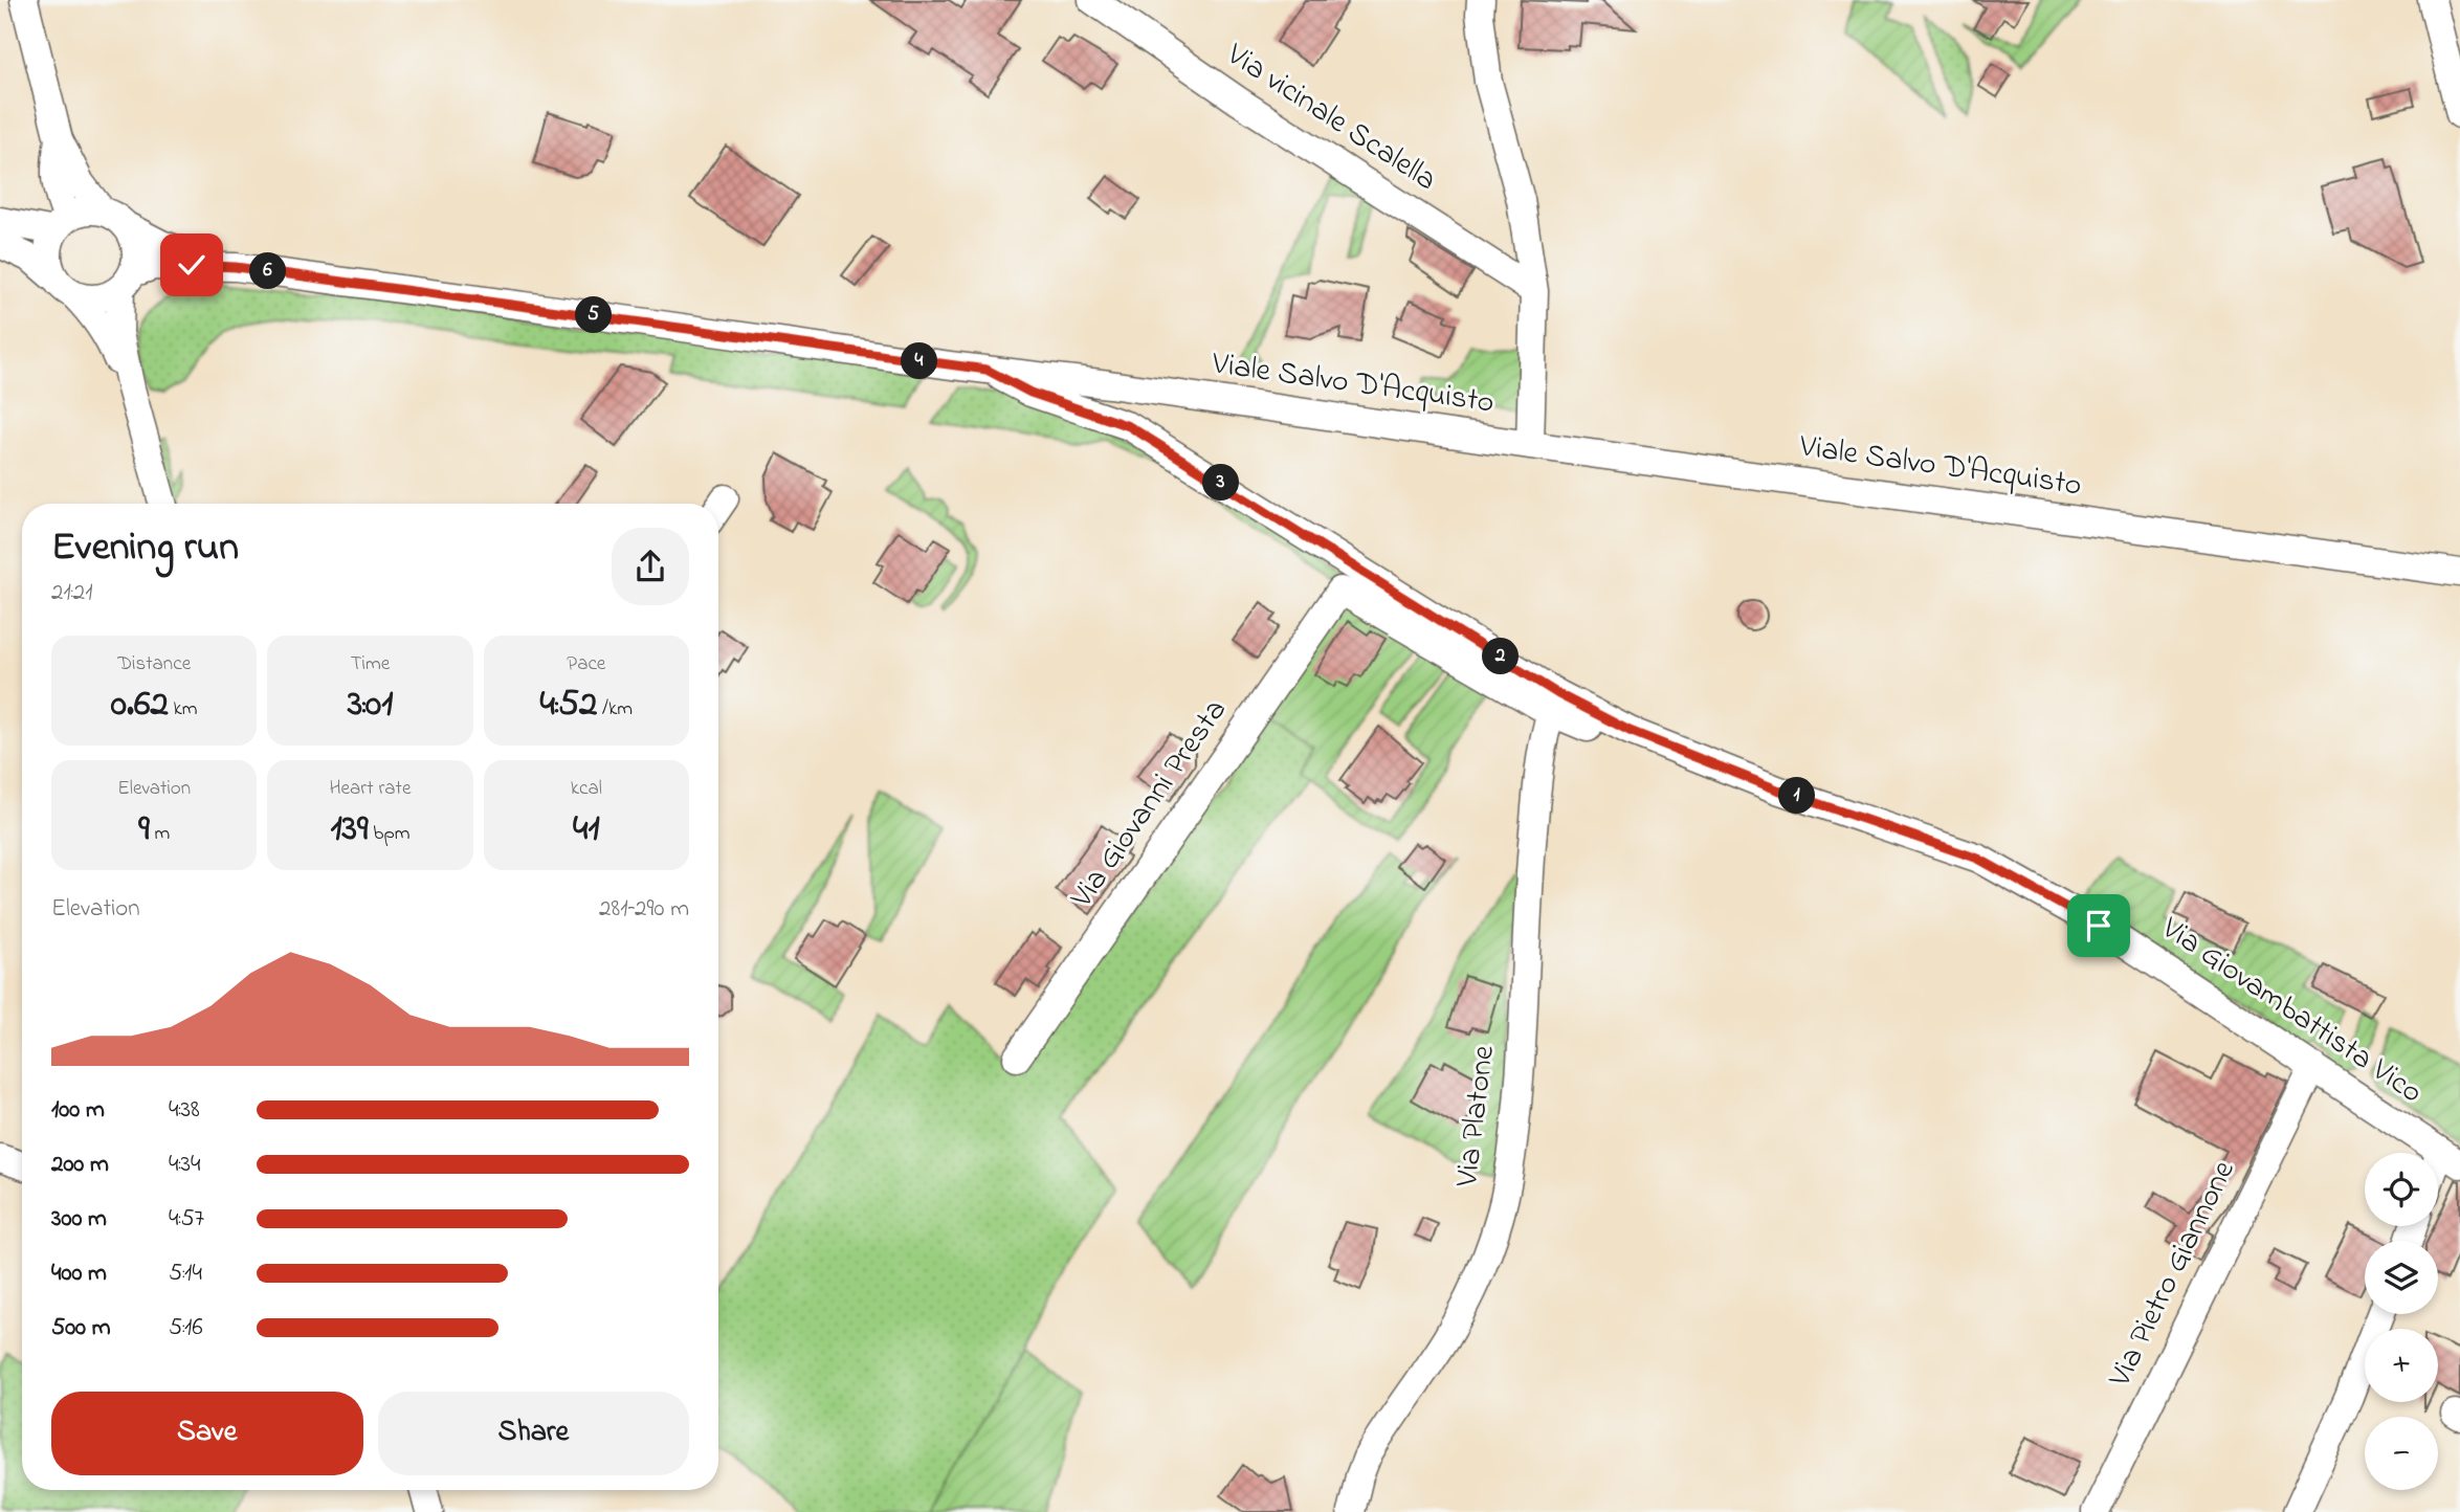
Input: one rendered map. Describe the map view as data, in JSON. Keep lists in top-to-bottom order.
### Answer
{
  "streets": {
    "street": [
      "Via vicinale Scalella",
      "Viale Salvo D'Acquisto",
      "Via Giovanni Presta",
      "Via Giovambattista Vico",
      "Via Platone",
      "Via Pietro Giannone"
    ]
  },
  "crossings": [
    ["Viale Salvo D'Acquisto", "Via Giovambattista Vico"],
    ["Via Giovanni Presta", "Via Giovambattista Vico"],
    ["Via Giovanni Presta", "Via Platone"],
    ["Via Giovambattista Vico", "Via Platone"],
    ["Via Giovambattista Vico", "Via Pietro Giannone"]
  ],
  "page": {
    "pins": [
      "6",
      "5",
      "4",
      "3",
      "2",
      "1"
    ],
    "heading": ["Evening run", "21:21"],
    "stats": [
      ["Distance", "0.62 km"],
      ["Time", "3:01"],
      ["Pace", "4:52 /km"],
      ["Elevation", "9 m"],
      ["Heart rate", "139 bpm"],
      ["kcal", "41"]
    ],
    "chart": ["Elevation", "281–290 m"],
    "list": [
      {
        "name": "100 m",
        "note": "4:38"
      },
      {
        "name": "200 m",
        "note": "4:34"
      },
      {
        "name": "300 m",
        "note": "4:57"
      },
      {
        "name": "400 m",
        "note": "5:14"
      },
      {
        "name": "500 m",
        "note": "5:16"
      }
    ],
    "map_buttons": ["+", "−"],
    "buttons": ["Save", "Share"]
  }
}
